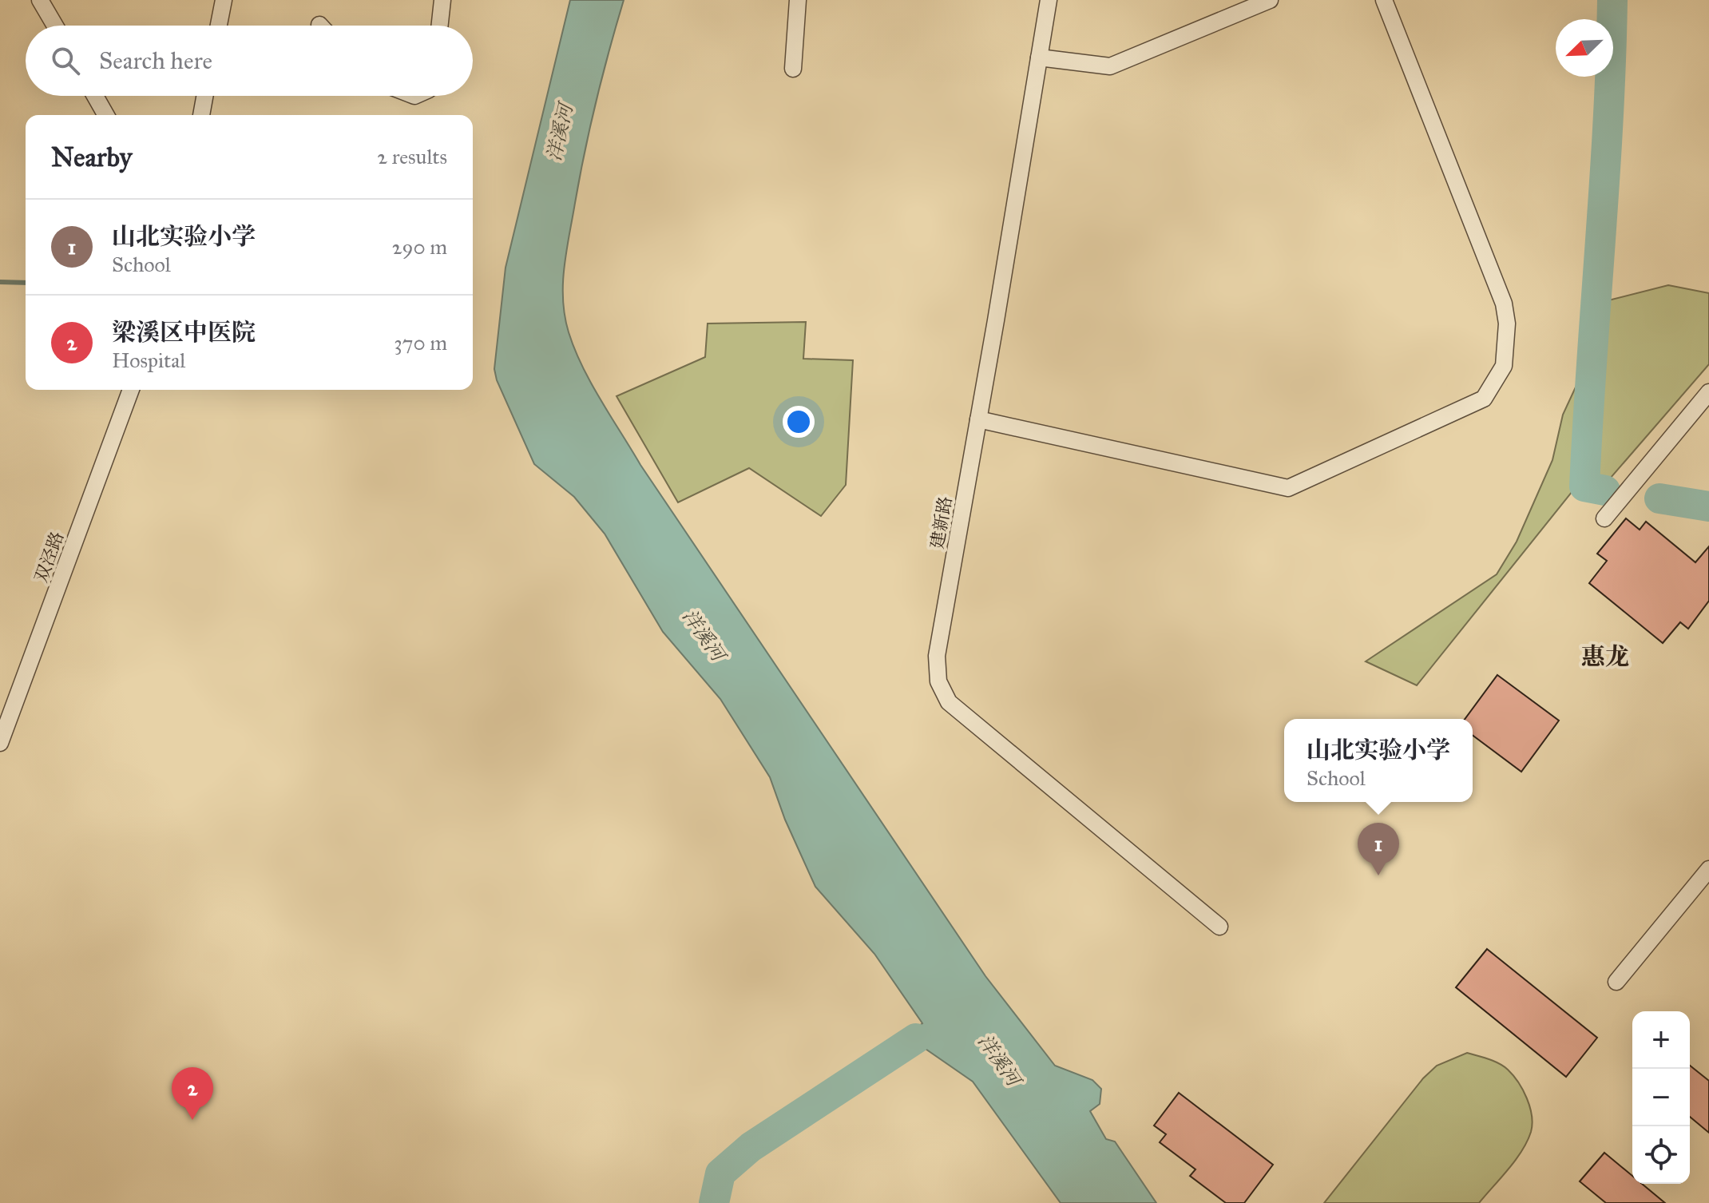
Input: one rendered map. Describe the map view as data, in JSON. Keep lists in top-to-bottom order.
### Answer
{
  "streets": {
    "street": ["建新路", "双泾路"]
  },
  "districts": ["惠龙"],
  "water": ["洋溪河"],
  "north": "bottom left",
  "page": {
    "search": "Search here",
    "heading": ["Nearby", "2 results"],
    "list": [
      {
        "mark": "1",
        "name": "山北实验小学",
        "note": "School",
        "value": "290 m"
      },
      {
        "mark": "2",
        "name": "梁溪区中医院",
        "note": "Hospital",
        "value": "370 m"
      }
    ],
    "popup": ["山北实验小学", "School"],
    "pins": ["1", "2"],
    "map_buttons": ["+", "−"]
  }
}
